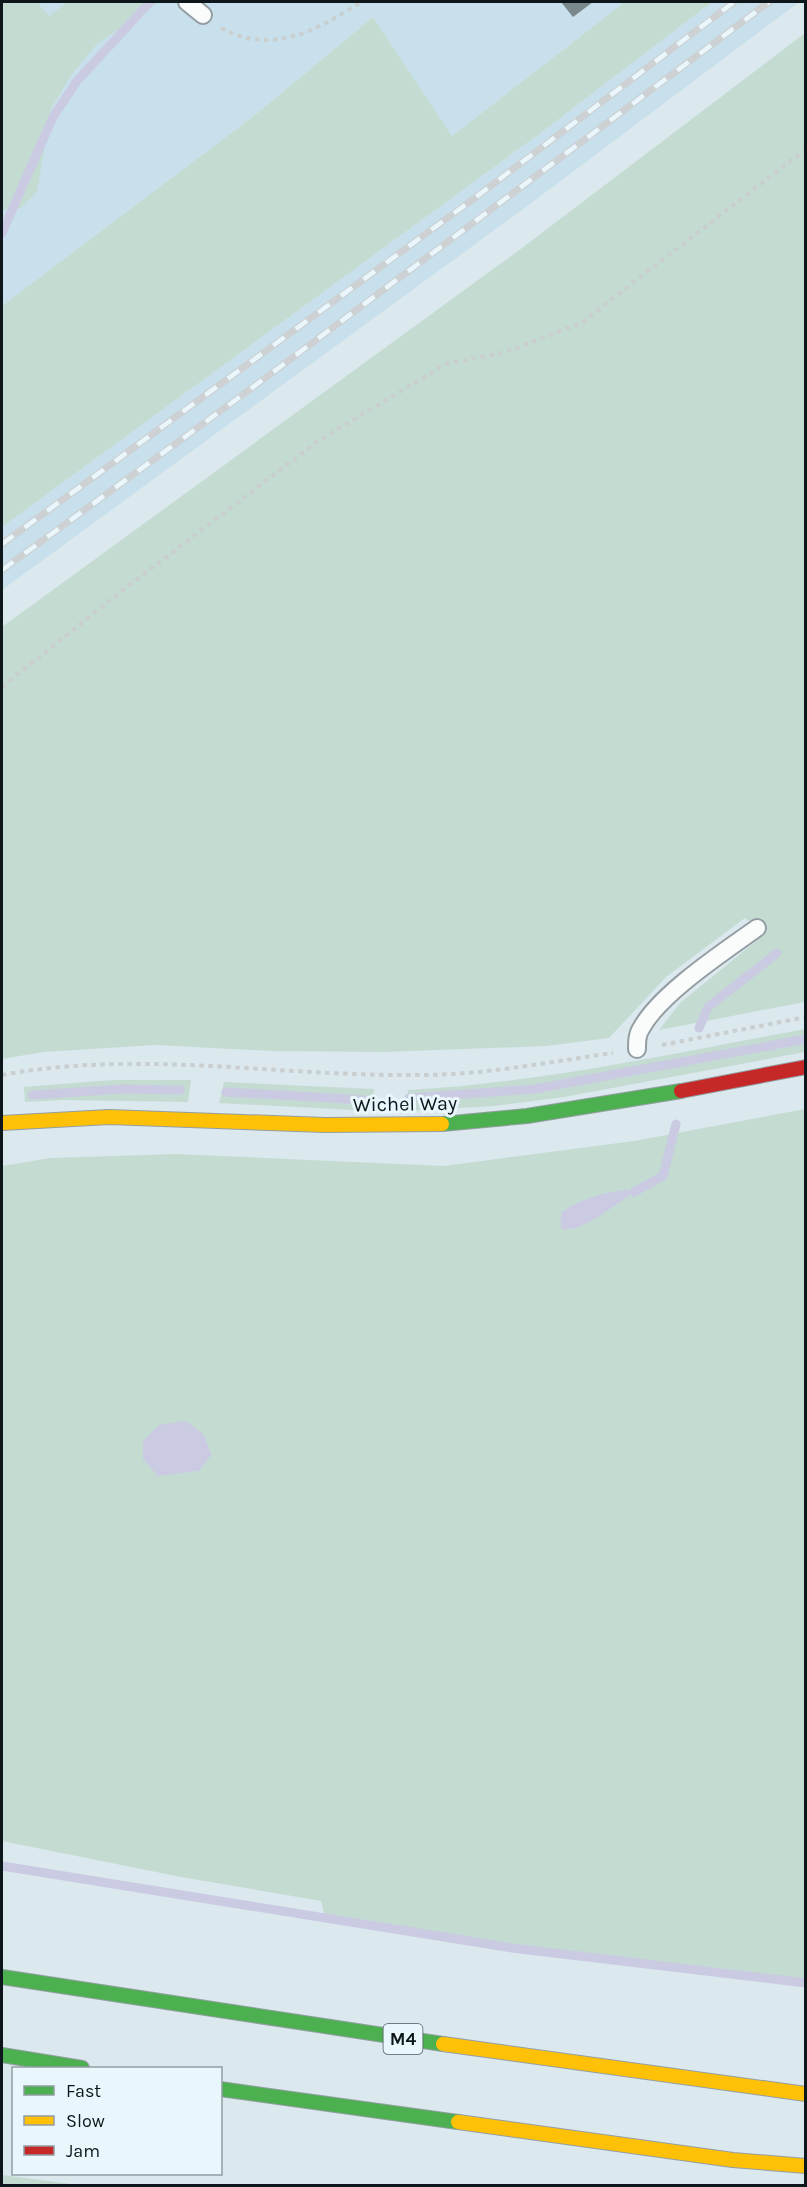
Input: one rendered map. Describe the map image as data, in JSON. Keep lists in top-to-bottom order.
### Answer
{
  "streets": {
    "main road": ["Wichel Way", "M4"]
  },
  "legend": ["Fast", "Slow", "Jam"]
}
